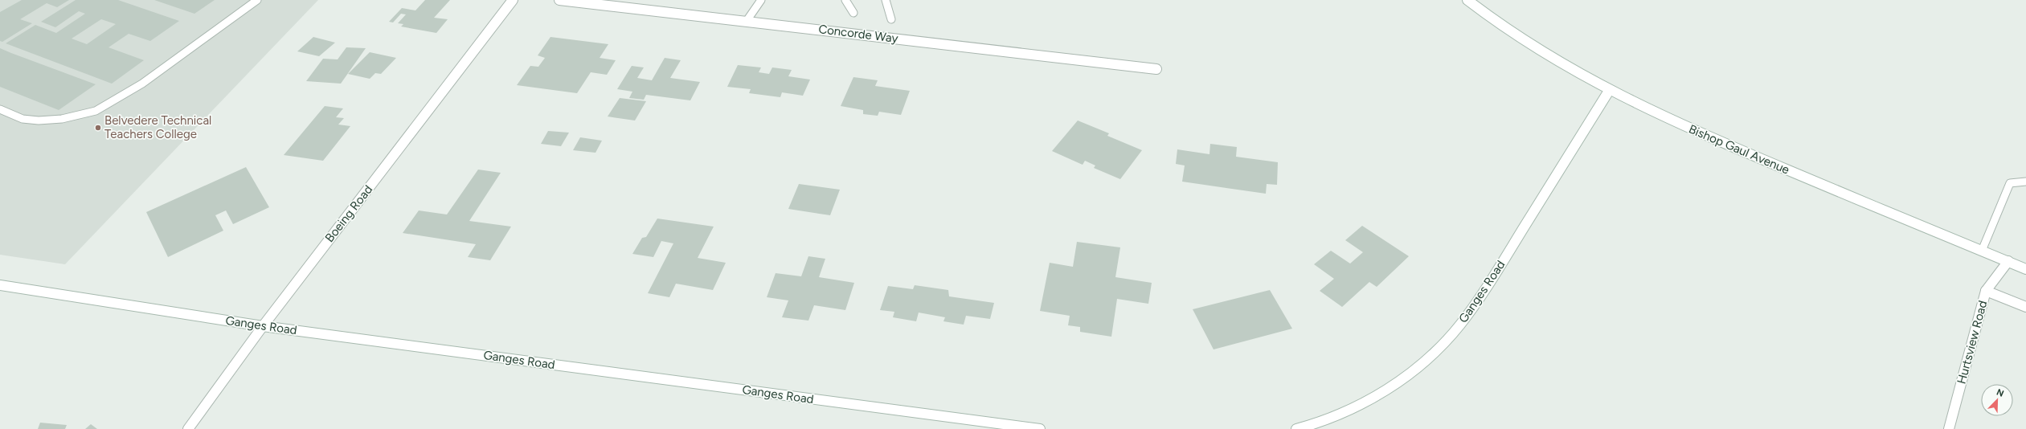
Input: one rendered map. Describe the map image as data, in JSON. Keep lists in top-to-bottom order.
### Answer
{
  "streets": {
    "street": [
      "Concorde Way",
      "Bishop Gaul Avenue",
      "Boeing Road",
      "Ganges Road",
      "Hurtsview Road"
    ]
  },
  "crossings": [
    ["Bishop Gaul Avenue", "Ganges Road"],
    ["Bishop Gaul Avenue", "Hurtsview Road"],
    ["Boeing Road", "Ganges Road"]
  ],
  "places": ["Belvedere Technical Teachers College"],
  "north": "top right"
}
